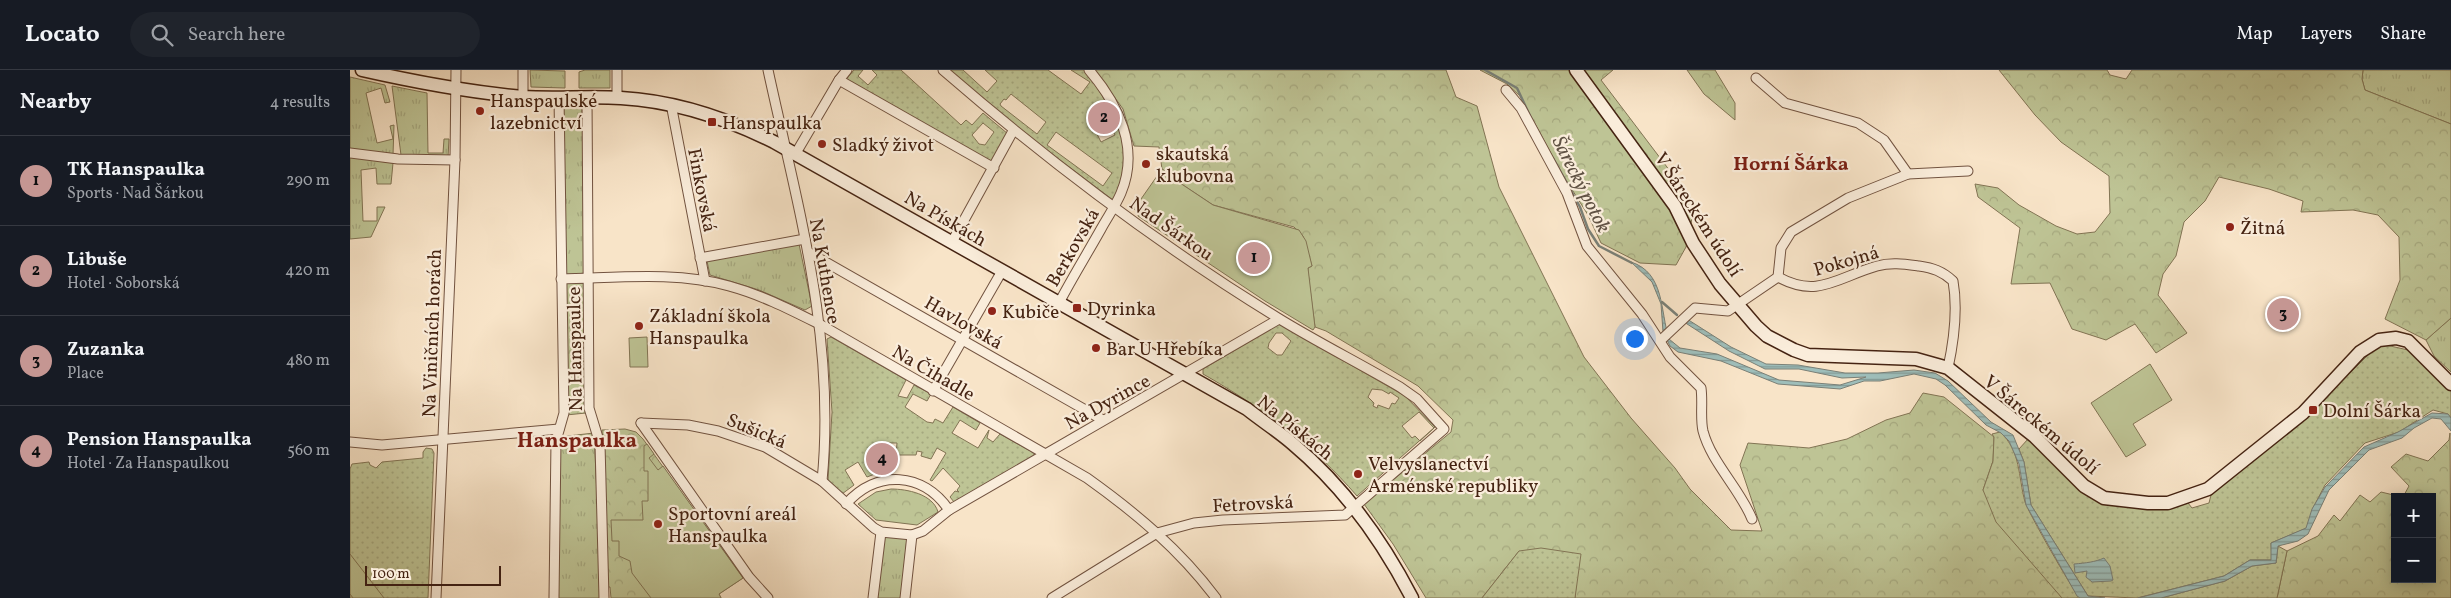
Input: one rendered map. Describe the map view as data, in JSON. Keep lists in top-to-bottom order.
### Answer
{
  "streets": {
    "street": [
      "Finkovská",
      "V Šáreckém údolí",
      "Na Pískách",
      "Nad Šárkou",
      "Berkovská",
      "Pokojná",
      "Na Kuthence",
      "Havlovská",
      "Na Viničních horách",
      "Na Hanspaulce",
      "Na Čihadle",
      "Na Dyrince",
      "Sušická",
      "Fetrovská"
    ]
  },
  "crossings": [
    ["Finkovská", "Na Pískách"],
    ["Finkovská", "Na Čihadle"],
    ["V Šáreckém údolí", "Pokojná"],
    ["Na Pískách", "Berkovská"],
    ["Na Pískách", "Na Kuthence"],
    ["Na Pískách", "Na Viničních horách"],
    ["Na Pískách", "Na Hanspaulce"],
    ["Na Pískách", "Na Dyrince"],
    ["Na Pískách", "Fetrovská"],
    ["Nad Šárkou", "Berkovská"],
    ["Nad Šárkou", "Na Dyrince"],
    ["Nad Šárkou", "Fetrovská"],
    ["Na Kuthence", "Havlovská"],
    ["Na Kuthence", "Na Čihadle"],
    ["Na Kuthence", "Sušická"],
    ["Havlovská", "Na Dyrince"],
    ["Na Hanspaulce", "Na Čihadle"],
    ["Na Čihadle", "Na Dyrince"],
    ["Na Čihadle", "Fetrovská"]
  ],
  "districts": ["Horní Šárka", "Hanspaulka"],
  "water": ["Šárecký potok"],
  "places": {
    "other": [
      "Hanspaulské lazebnictví",
      "Sladký život",
      "skautská klubovna",
      "Žitná",
      "Kubiče",
      "Základní škola Hanspaulka",
      "Bar U Hřebíka",
      "Velvyslanectví Arménské republiky",
      "Sportovní areál Hanspaulka"
    ],
    "transit": ["Hanspaulka", "Dyrinka", "Dolní Šárka"]
  },
  "scale_bar": "100 m",
  "page": {
    "header": "Locato",
    "search": "Search here",
    "nav": ["Map", "Layers", "Share"],
    "heading": ["Nearby", "4 results"],
    "pins": [
      "2",
      "1",
      "3",
      "4"
    ],
    "list": [
      {
        "mark": "1",
        "name": "TK Hanspaulka",
        "note": "Sports · Nad Šárkou",
        "value": "290 m"
      },
      {
        "mark": "2",
        "name": "Libuše",
        "note": "Hotel · Soborská",
        "value": "420 m"
      },
      {
        "mark": "3",
        "name": "Zuzanka",
        "note": "Place",
        "value": "480 m"
      },
      {
        "mark": "4",
        "name": "Pension Hanspaulka",
        "note": "Hotel · Za Hanspaulkou",
        "value": "560 m"
      }
    ],
    "map_buttons": ["+", "−"],
    "scale": "100 m"
  }
}
